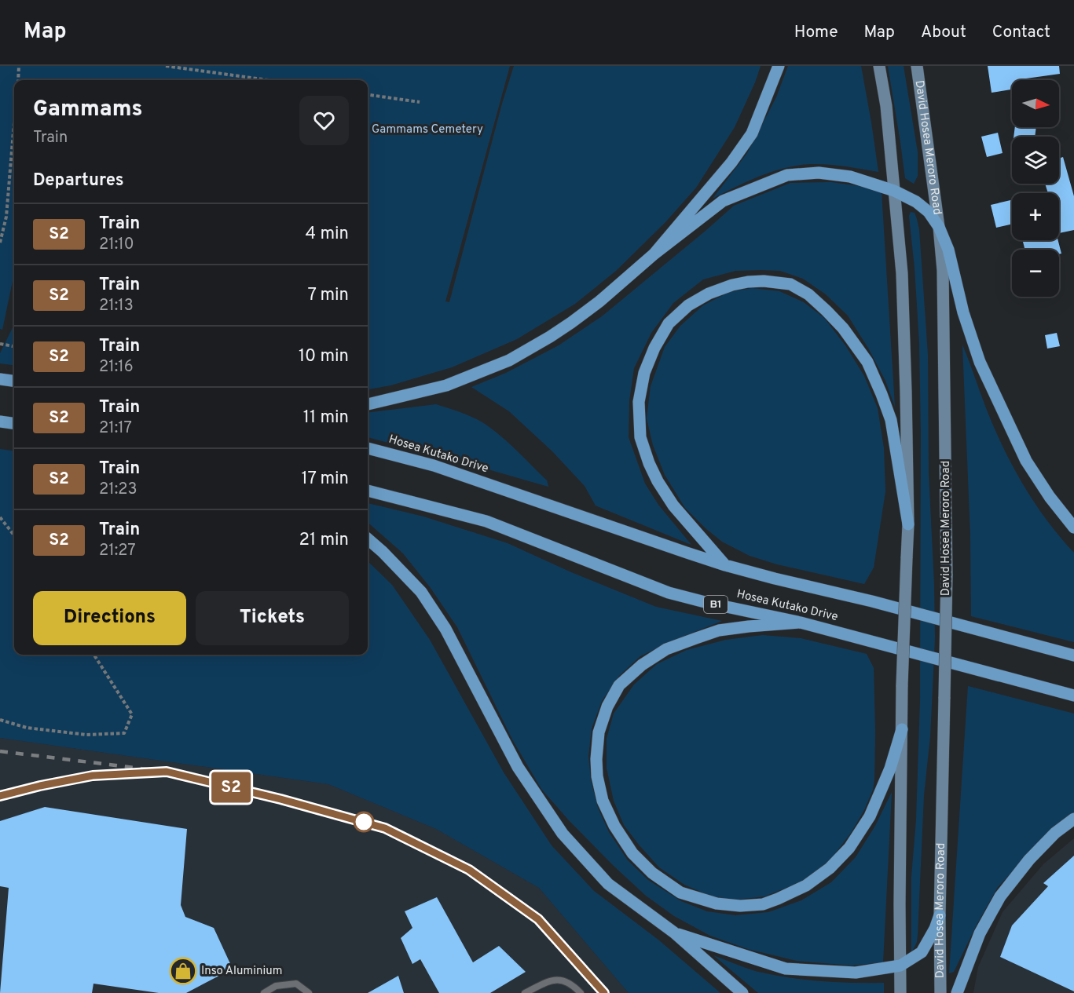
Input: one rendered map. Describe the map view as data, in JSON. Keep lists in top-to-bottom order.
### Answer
{
  "streets": {
    "main road": ["David Hosea Meroro Road", "Hosea Kutako Drive", "B1"]
  },
  "parks": ["Gammams Cemetery"],
  "places": {
    "shop": ["Inso Aluminium"]
  },
  "north": "right",
  "page": {
    "header": "Map",
    "nav": [
      "Home",
      "Map",
      "About",
      "Contact"
    ],
    "on_map": "S2",
    "map_buttons": ["+", "−"],
    "heading": [
      ["Gammams", "Train"],
      "Departures"
    ],
    "list": [
      {
        "mark": "S2",
        "name": "Train",
        "note": "21:10",
        "value": "4 min"
      },
      {
        "mark": "S2",
        "name": "Train",
        "note": "21:13",
        "value": "7 min"
      },
      {
        "mark": "S2",
        "name": "Train",
        "note": "21:16",
        "value": "10 min"
      },
      {
        "mark": "S2",
        "name": "Train",
        "note": "21:17",
        "value": "11 min"
      },
      {
        "mark": "S2",
        "name": "Train",
        "note": "21:23",
        "value": "17 min"
      },
      {
        "mark": "S2",
        "name": "Train",
        "note": "21:27",
        "value": "21 min"
      }
    ],
    "buttons": ["Directions", "Tickets"]
  }
}
